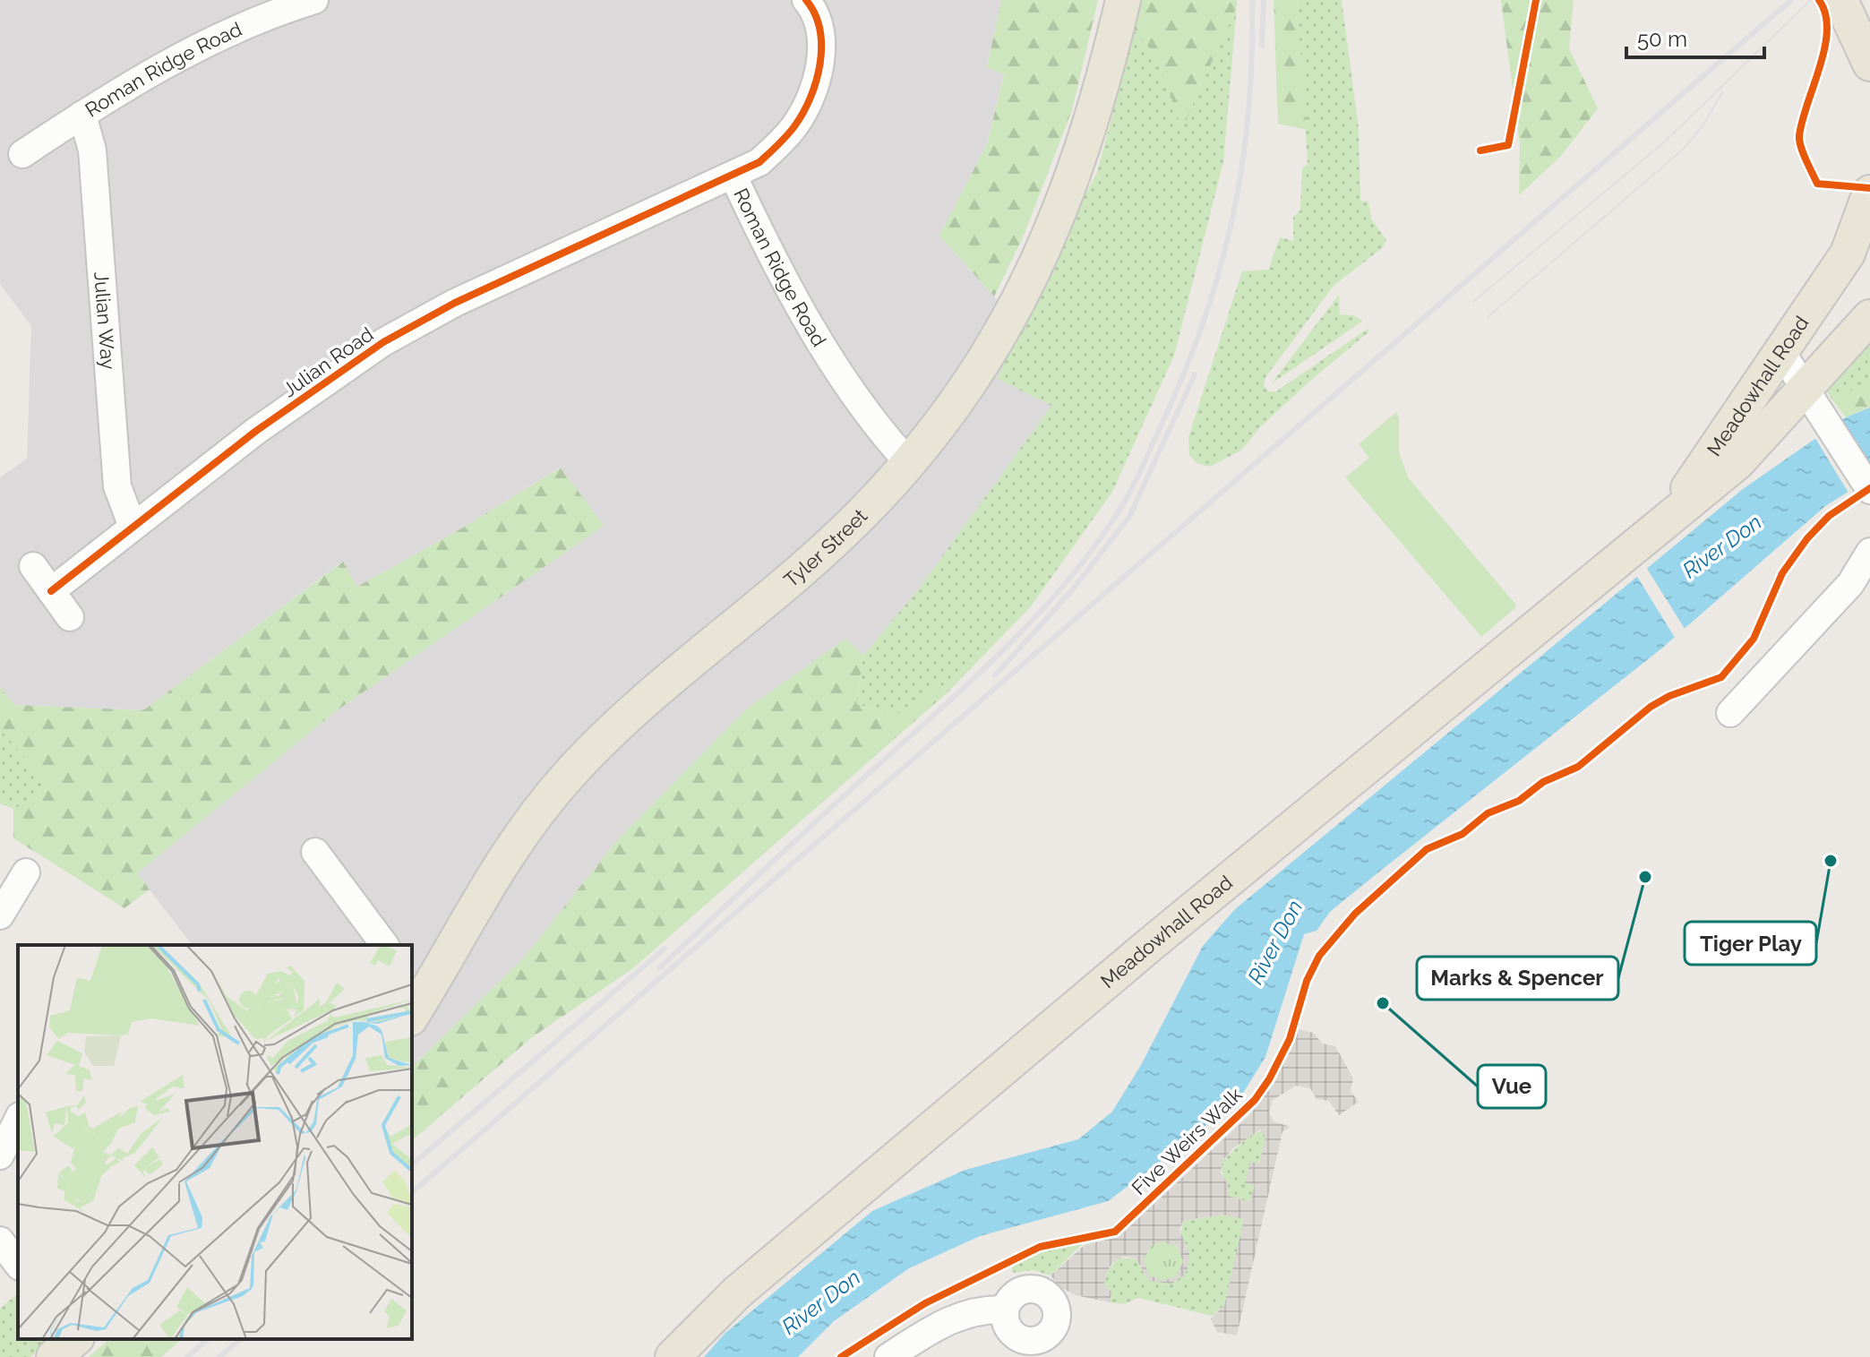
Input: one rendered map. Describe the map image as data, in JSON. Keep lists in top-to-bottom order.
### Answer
{
  "streets": {
    "main road": ["Meadowhall Road", "Tyler Street"],
    "street": ["Roman Ridge Road", "Julian Way", "Julian Road"],
    "cycle path": ["Five Weirs Walk"]
  },
  "crossings": [
    ["Roman Ridge Road", "Julian Way"],
    ["Roman Ridge Road", "Julian Road"],
    ["Roman Ridge Road", "Tyler Street"],
    ["Julian Way", "Julian Road"]
  ],
  "water": ["River Don"],
  "places": ["Tiger Play", "Marks & Spencer", "Vue"],
  "scale_bar": "50 m"
}
